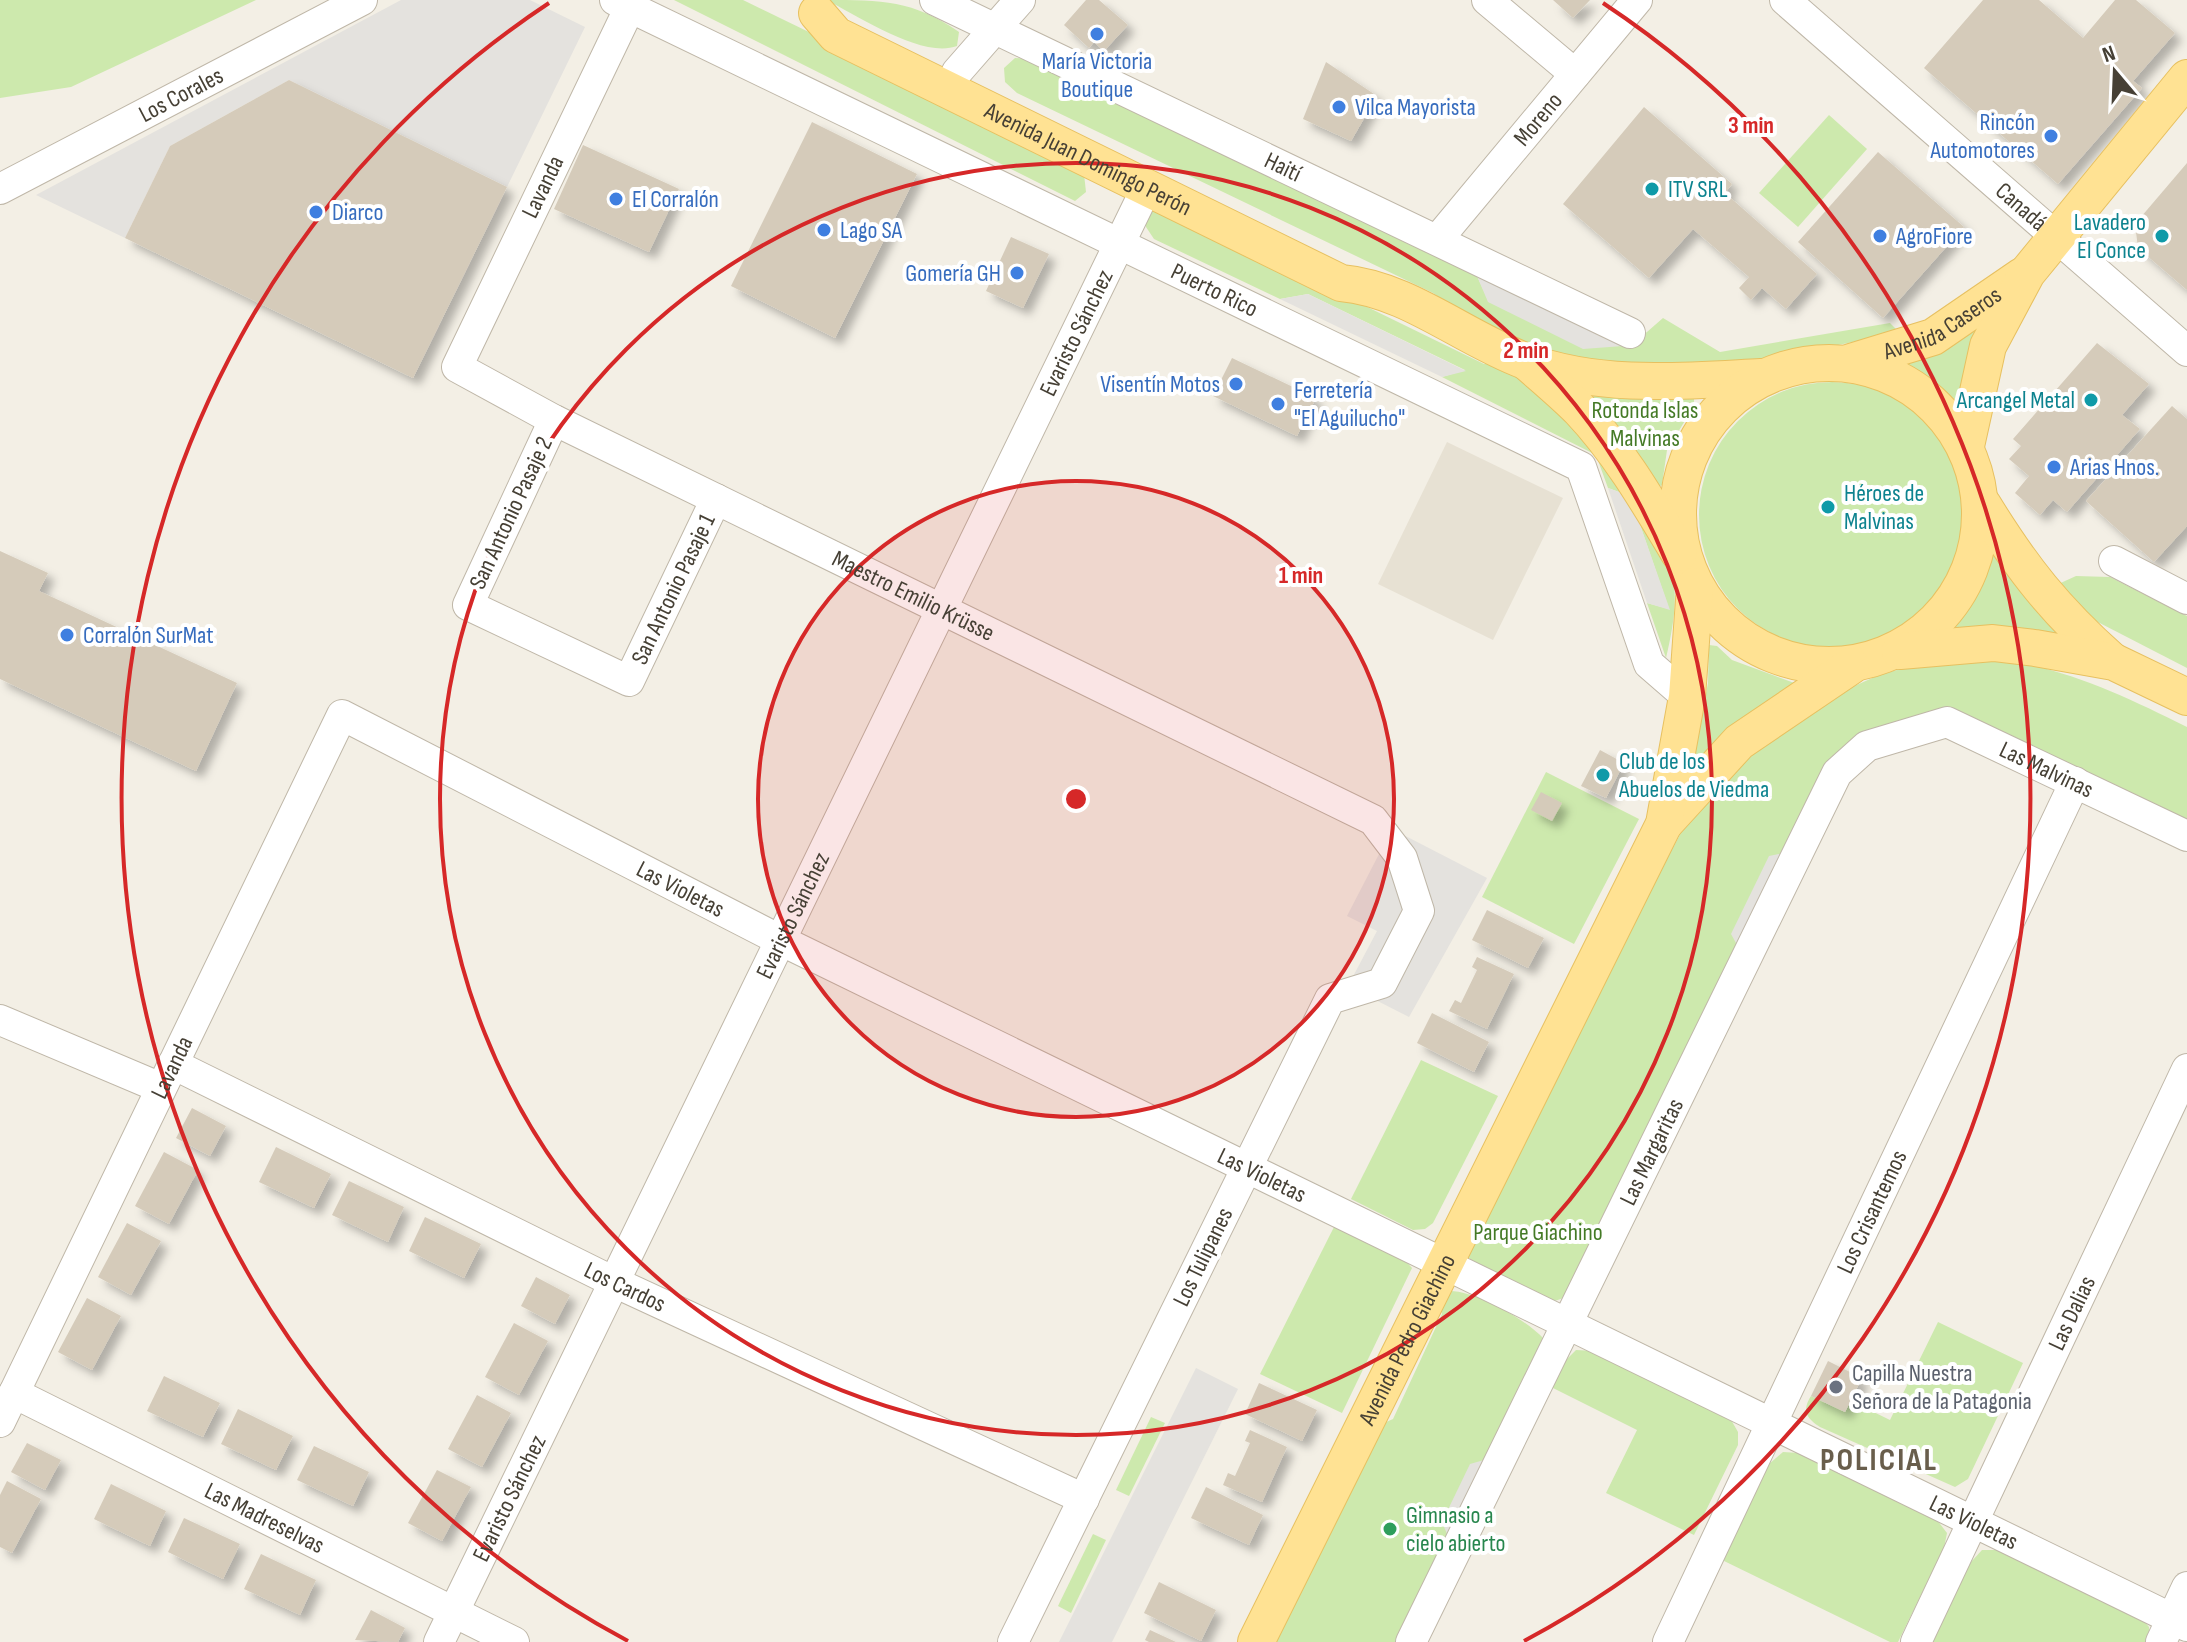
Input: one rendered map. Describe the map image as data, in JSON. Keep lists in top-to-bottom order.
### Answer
{
  "streets": {
    "main road": ["Avenida Juan Domingo Perón", "Avenida Caseros", "Avenida Pedro Giachino"],
    "street": [
      "Los Corales",
      "Moreno",
      "Haití",
      "Lavanda",
      "Canadá",
      "Puerto Rico",
      "Evaristo Sánchez",
      "San Antonio Pasaje 2",
      "San Antonio Pasaje 1",
      "Maestro Emilio Krüsse",
      "Las Malvinas",
      "Las Violetas",
      "Las Margaritas",
      "Los Crisantemos",
      "Los Tulipanes",
      "Los Cardos",
      "Las Dalias",
      "Las Madreselvas"
    ]
  },
  "crossings": [
    ["Moreno", "Haití"],
    ["Avenida Juan Domingo Perón", "Evaristo Sánchez"],
    ["Avenida Juan Domingo Perón", "Avenida Pedro Giachino"],
    ["Lavanda", "Puerto Rico"],
    ["Lavanda", "Maestro Emilio Krüsse"],
    ["Lavanda", "Las Violetas"],
    ["Lavanda", "Los Cardos"],
    ["Lavanda", "Las Madreselvas"],
    ["Canadá", "Avenida Caseros"],
    ["Puerto Rico", "Evaristo Sánchez"],
    ["Puerto Rico", "Avenida Pedro Giachino"],
    ["Evaristo Sánchez", "Maestro Emilio Krüsse"],
    ["Evaristo Sánchez", "Las Violetas"],
    ["Evaristo Sánchez", "Los Cardos"],
    ["Evaristo Sánchez", "Las Madreselvas"],
    ["San Antonio Pasaje 2", "San Antonio Pasaje 1"],
    ["San Antonio Pasaje 2", "Maestro Emilio Krüsse"],
    ["San Antonio Pasaje 1", "Maestro Emilio Krüsse"],
    ["Maestro Emilio Krüsse", "Los Tulipanes"],
    ["Las Malvinas", "Las Margaritas"],
    ["Las Malvinas", "Los Crisantemos"],
    ["Las Violetas", "Las Margaritas"],
    ["Las Violetas", "Los Crisantemos"],
    ["Las Violetas", "Los Tulipanes"],
    ["Las Violetas", "Las Dalias"],
    ["Las Violetas", "Avenida Pedro Giachino"],
    ["Los Tulipanes", "Los Cardos"]
  ],
  "districts": ["POLICIAL"],
  "parks": ["Rotonda Islas Malvinas", "Parque Giachino"],
  "places": [
    "María Victoria Boutique",
    "Vilca Mayorista",
    "Rincón Automotores",
    "ITV SRL",
    "El Corralón",
    "Diarco",
    "Lago SA",
    "AgroFiore",
    "Lavadero El Conce",
    "Gomería GH",
    "Visentín Motos",
    "Arcangel Metal",
    "Ferretería \"El Aguilucho\"",
    "Arias Hnos.",
    "Héroes de Malvinas",
    "Corralón SurMat",
    "Club de los Abuelos de Viedma",
    "Capilla Nuestra Señora de la Patagonia",
    "Gimnasio a cielo abierto"
  ],
  "north": "top",
  "rings": ["3 min", "2 min", "1 min"]
}
